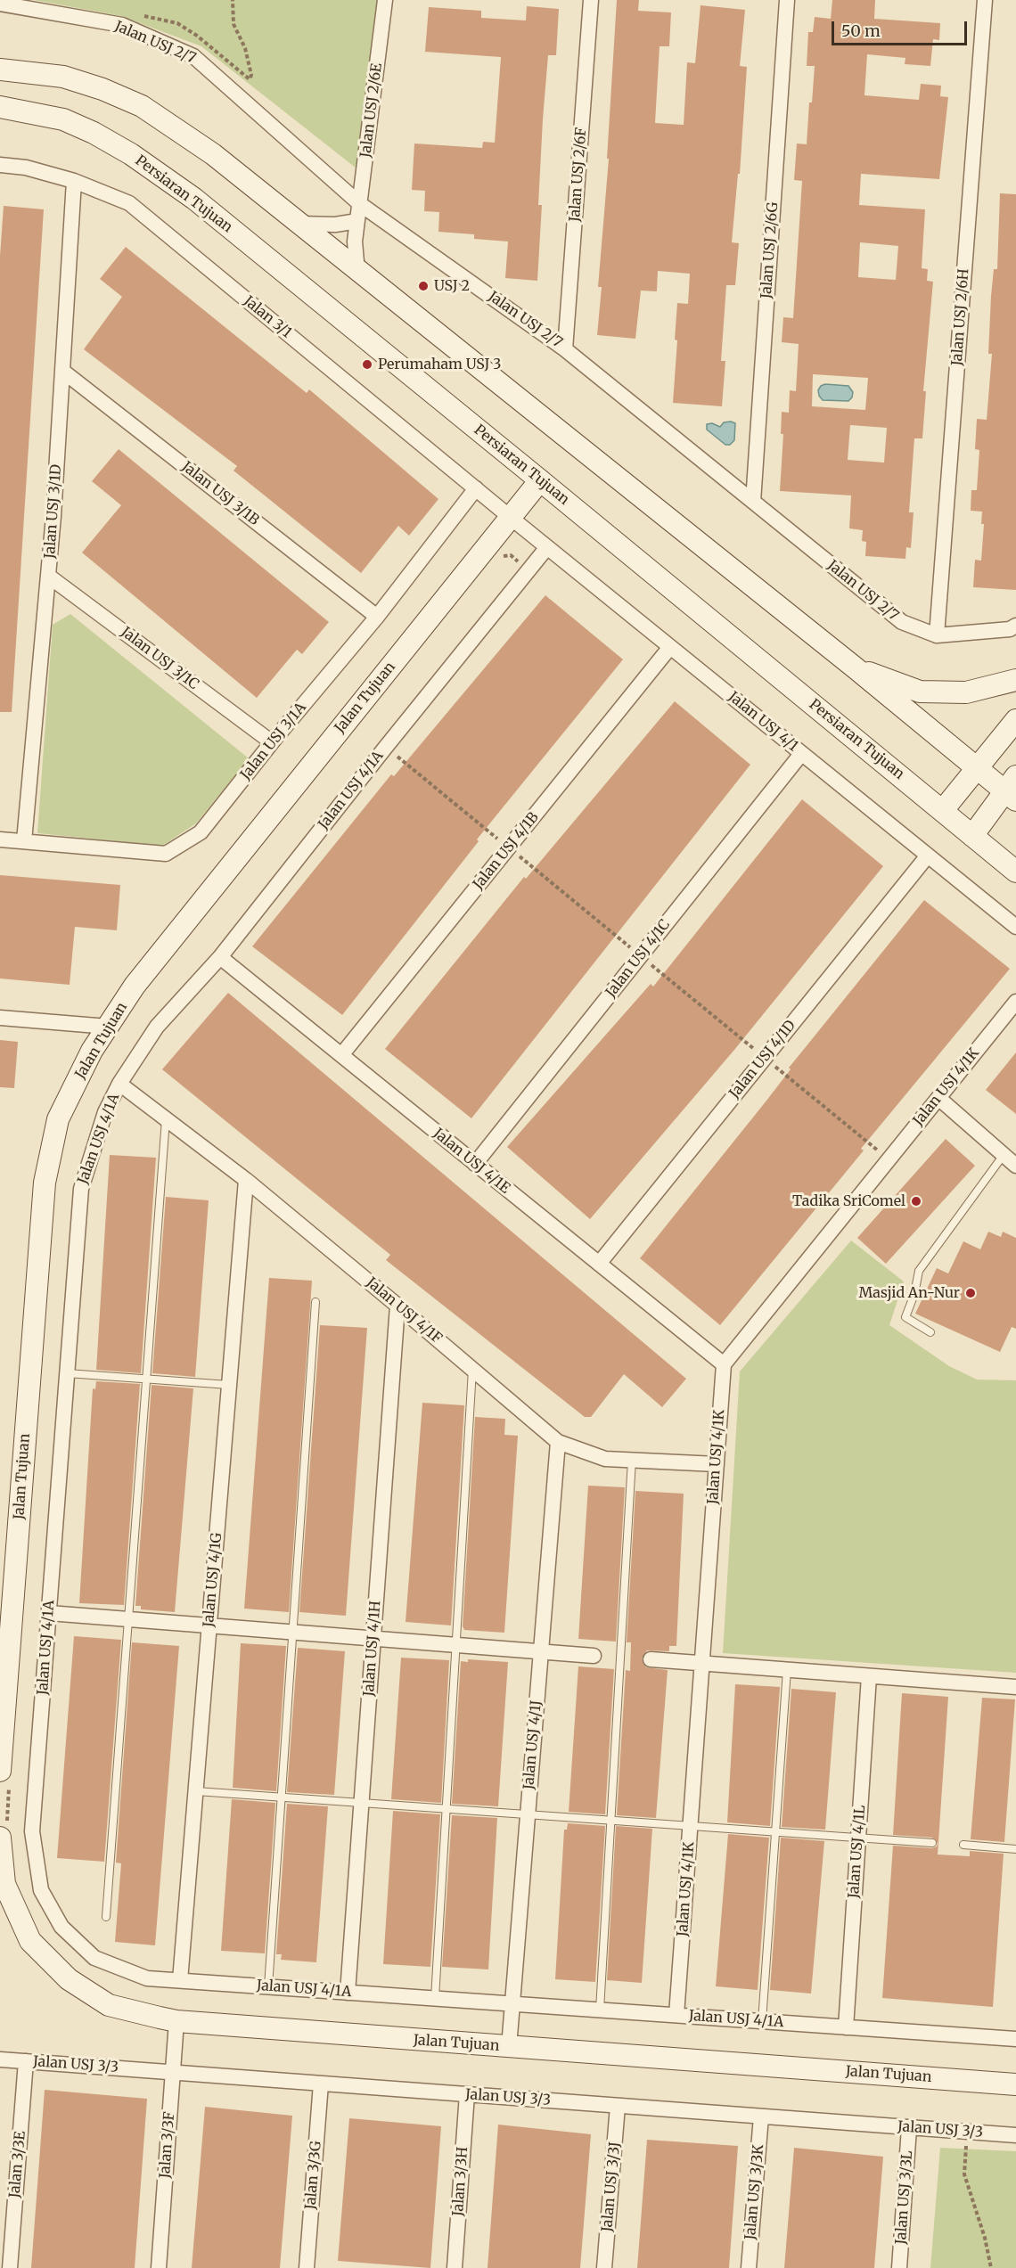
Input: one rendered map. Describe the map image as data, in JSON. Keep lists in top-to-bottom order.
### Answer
{
  "streets": {
    "main road": ["Persiaran Tujuan", "Jalan Tujuan"],
    "street": [
      "Jalan USJ 2/7",
      "Jalan USJ 2/6E",
      "Jalan USJ 2/6F",
      "Jalan USJ 2/6G",
      "Jalan 3/1",
      "Jalan USJ 2/6H",
      "Jalan USJ 3/1B",
      "Jalan USJ 3/1D",
      "Jalan USJ 3/1C",
      "Jalan USJ 4/1",
      "Jalan USJ 3/1A",
      "Jalan USJ 4/1A",
      "Jalan USJ 4/1B",
      "Jalan USJ 4/1C",
      "Jalan USJ 4/1D",
      "Jalan USJ 4/1K",
      "Jalan USJ 4/1E",
      "Jalan USJ 4/1F",
      "Jalan USJ 4/1G",
      "Jalan USJ 4/1H",
      "Jalan USJ 4/1J",
      "Jalan USJ 4/1L",
      "Jalan USJ 3/3",
      "Jalan 3/3F",
      "Jalan 3/3E",
      "Jalan 3/3G",
      "Jalan 3/3H",
      "Jalan USJ 3/3J",
      "Jalan USJ 3/3K",
      "Jalan USJ 3/3L"
    ]
  },
  "crossings": [
    ["Jalan USJ 2/7", "Jalan USJ 2/6E"],
    ["Jalan USJ 2/7", "Jalan USJ 2/6F"],
    ["Jalan USJ 2/7", "Jalan USJ 2/6G"],
    ["Jalan USJ 2/7", "Jalan USJ 2/6H"],
    ["Persiaran Tujuan", "Jalan Tujuan"],
    ["Jalan 3/1", "Jalan USJ 3/1D"],
    ["Jalan 3/1", "Jalan Tujuan"],
    ["Jalan 3/1", "Jalan USJ 4/1"],
    ["Jalan 3/1", "Jalan USJ 3/1A"],
    ["Jalan USJ 3/1B", "Jalan USJ 3/1D"],
    ["Jalan USJ 3/1B", "Jalan USJ 3/1A"],
    ["Jalan USJ 3/1D", "Jalan USJ 3/1C"],
    ["Jalan USJ 3/1D", "Jalan USJ 3/1A"],
    ["Jalan USJ 3/1C", "Jalan USJ 3/1A"],
    ["Jalan Tujuan", "Jalan USJ 4/1"],
    ["Jalan Tujuan", "Jalan USJ 4/1J"],
    ["Jalan Tujuan", "Jalan 3/3F"],
    ["Jalan USJ 4/1", "Jalan USJ 4/1A"],
    ["Jalan USJ 4/1", "Jalan USJ 4/1B"],
    ["Jalan USJ 4/1", "Jalan USJ 4/1C"],
    ["Jalan USJ 4/1", "Jalan USJ 4/1D"],
    ["Jalan USJ 4/1A", "Jalan USJ 4/1K"],
    ["Jalan USJ 4/1A", "Jalan USJ 4/1E"],
    ["Jalan USJ 4/1A", "Jalan USJ 4/1F"],
    ["Jalan USJ 4/1A", "Jalan USJ 4/1G"],
    ["Jalan USJ 4/1A", "Jalan USJ 4/1H"],
    ["Jalan USJ 4/1A", "Jalan USJ 4/1J"],
    ["Jalan USJ 4/1A", "Jalan USJ 4/1L"],
    ["Jalan USJ 4/1B", "Jalan USJ 4/1E"],
    ["Jalan USJ 4/1C", "Jalan USJ 4/1E"],
    ["Jalan USJ 4/1D", "Jalan USJ 4/1E"],
    ["Jalan USJ 4/1K", "Jalan USJ 4/1E"],
    ["Jalan USJ 4/1K", "Jalan USJ 4/1F"],
    ["Jalan USJ 4/1F", "Jalan USJ 4/1G"],
    ["Jalan USJ 4/1F", "Jalan USJ 4/1H"],
    ["Jalan USJ 4/1F", "Jalan USJ 4/1J"],
    ["Jalan USJ 3/3", "Jalan 3/3F"],
    ["Jalan USJ 3/3", "Jalan 3/3E"],
    ["Jalan USJ 3/3", "Jalan 3/3G"],
    ["Jalan USJ 3/3", "Jalan 3/3H"],
    ["Jalan USJ 3/3", "Jalan USJ 3/3J"],
    ["Jalan USJ 3/3", "Jalan USJ 3/3K"],
    ["Jalan USJ 3/3", "Jalan USJ 3/3L"]
  ],
  "places": [
    "USJ 2",
    "Perumaham USJ 3",
    "Tadika SriComel",
    "Masjid An-Nur"
  ],
  "scale_bar": "50 m"
}
